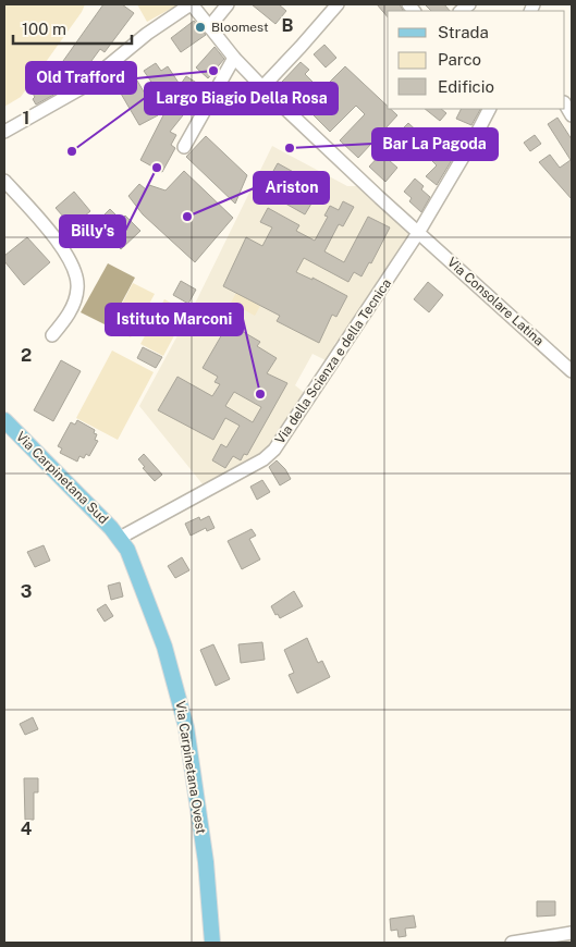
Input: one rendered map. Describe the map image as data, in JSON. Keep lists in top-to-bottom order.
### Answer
{
  "streets": {
    "main road": ["Via Carpinetana Sud", "Via Carpinetana Ovest"],
    "street": ["Via Consolare Latina", "Via della Scienza e della Tecnica"]
  },
  "crossings": [
    ["Via Consolare Latina", "Via della Scienza e della Tecnica"],
    ["Via della Scienza e della Tecnica", "Via Carpinetana Sud"],
    ["Via della Scienza e della Tecnica", "Via Carpinetana Ovest"],
    ["Via Carpinetana Sud", "Via Carpinetana Ovest"]
  ],
  "places": [
    "Bloomest",
    "Old Trafford",
    "Bar La Pagoda",
    "Largo Biagio Della Rosa",
    "Billy's",
    "Ariston",
    "Istituto Marconi"
  ],
  "legend": ["Strada", "Parco", "Edificio"],
  "scale_bar": "100 m",
  "grid": {
    "columns": ["B"],
    "rows": [
      "1",
      "2",
      "3",
      "4"
    ]
  }
}
